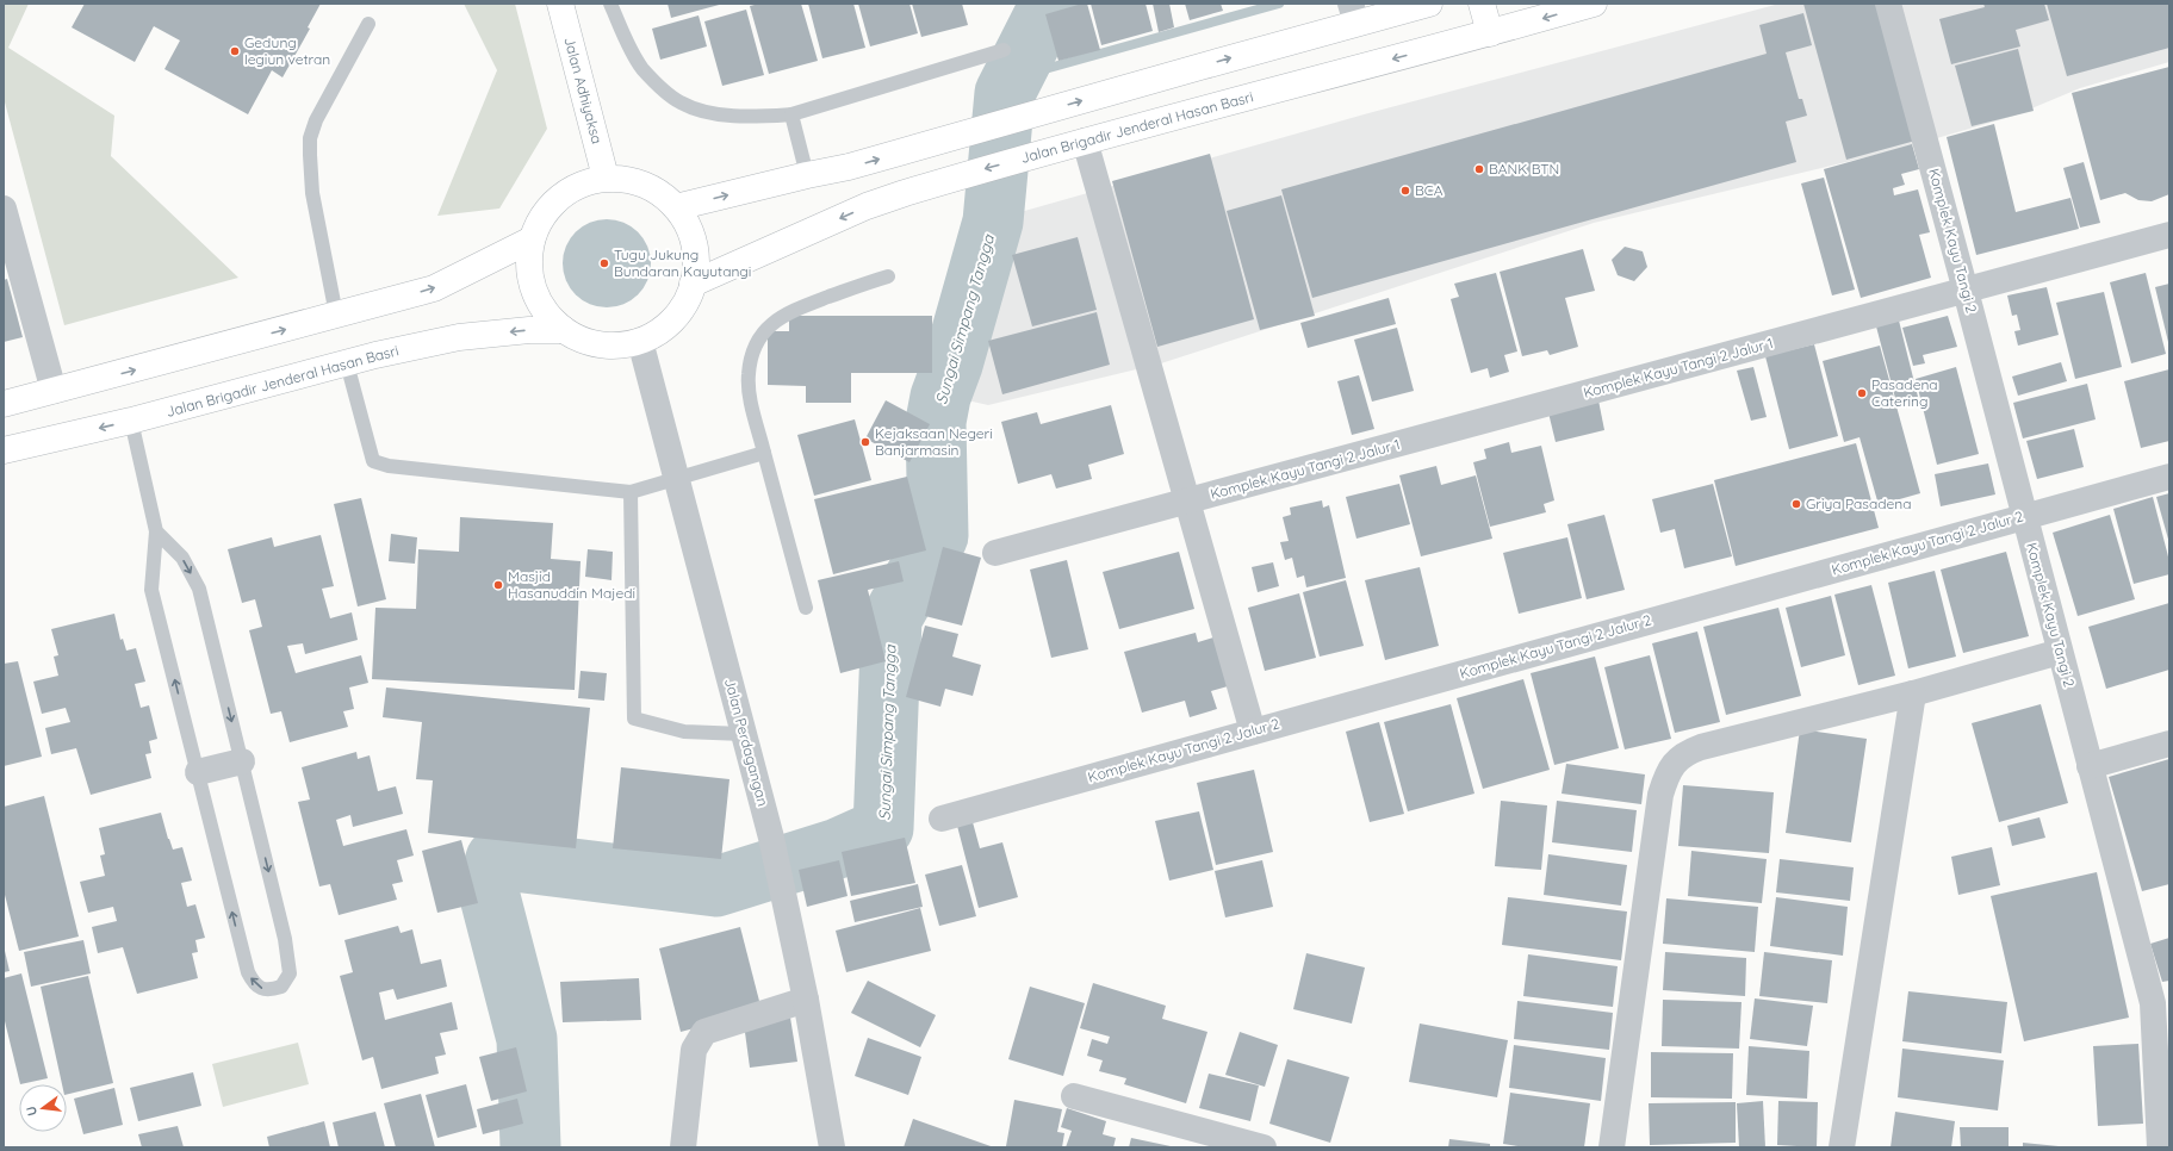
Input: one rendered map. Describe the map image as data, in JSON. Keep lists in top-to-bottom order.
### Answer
{
  "streets": {
    "main road": ["Jalan Adhiyaksa", "Jalan Brigadir Jenderal Hasan Basri"],
    "street": [
      "Komplek Kayu Tangi 2",
      "Komplek Kayu Tangi 2 Jalur 1",
      "Komplek Kayu Tangi 2 Jalur 2",
      "Jalan Perdagangan"
    ]
  },
  "crossings": [
    ["Jalan Adhiyaksa", "Jalan Brigadir Jenderal Hasan Basri"],
    ["Jalan Adhiyaksa", "Jalan Perdagangan"],
    ["Jalan Brigadir Jenderal Hasan Basri", "Jalan Perdagangan"],
    ["Komplek Kayu Tangi 2", "Komplek Kayu Tangi 2 Jalur 1"],
    ["Komplek Kayu Tangi 2", "Komplek Kayu Tangi 2 Jalur 2"]
  ],
  "water": ["Sungai Simpang Tangga"],
  "places": [
    "Gedung legiun vetran",
    "BANK BTN",
    "BCA",
    "Tugu Jukung Bundaran Kayutangi",
    "Pasadena Catering",
    "Kejaksaan Negeri Banjarmasin",
    "Griya Pasadena",
    "Masjid Hasanuddin Majedi"
  ],
  "north": "left"
}
